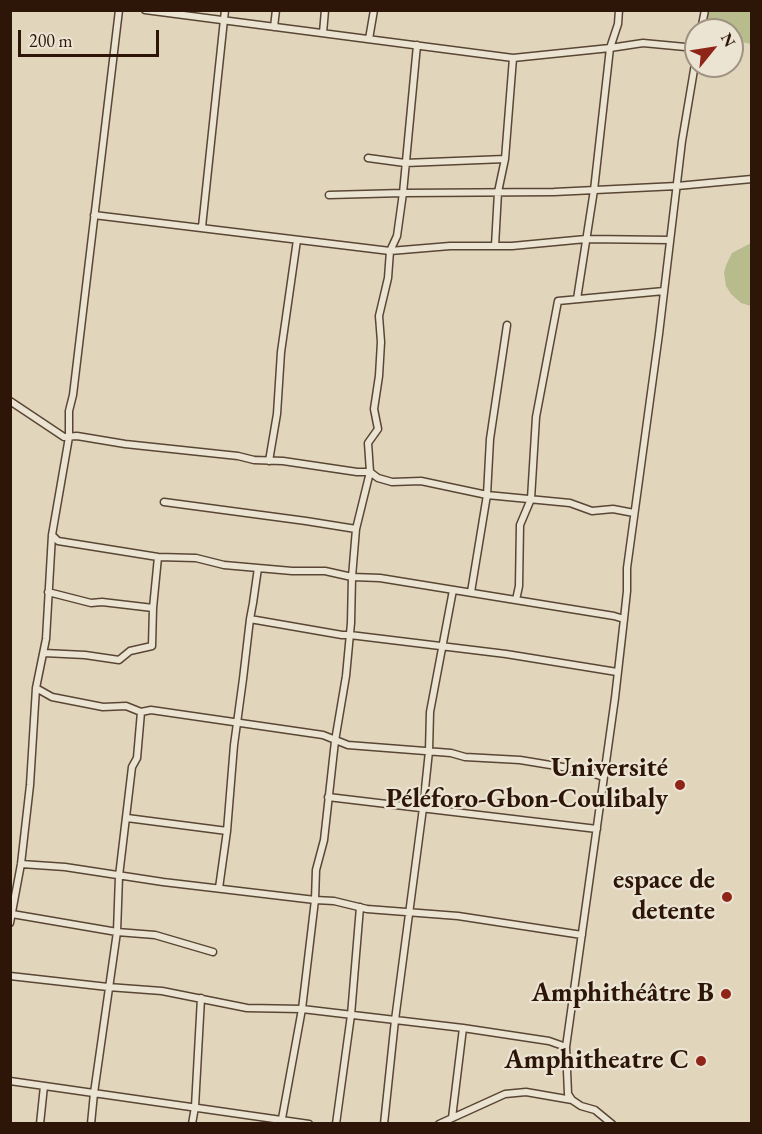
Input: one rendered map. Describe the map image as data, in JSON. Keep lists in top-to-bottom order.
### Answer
{
  "places": [
    "Université Péléforo-Gbon-Coulibaly",
    "espace de detente",
    "Amphithéâtre B",
    "Amphitheatre C"
  ],
  "scale_bar": "200 m",
  "north": "top right"
}
